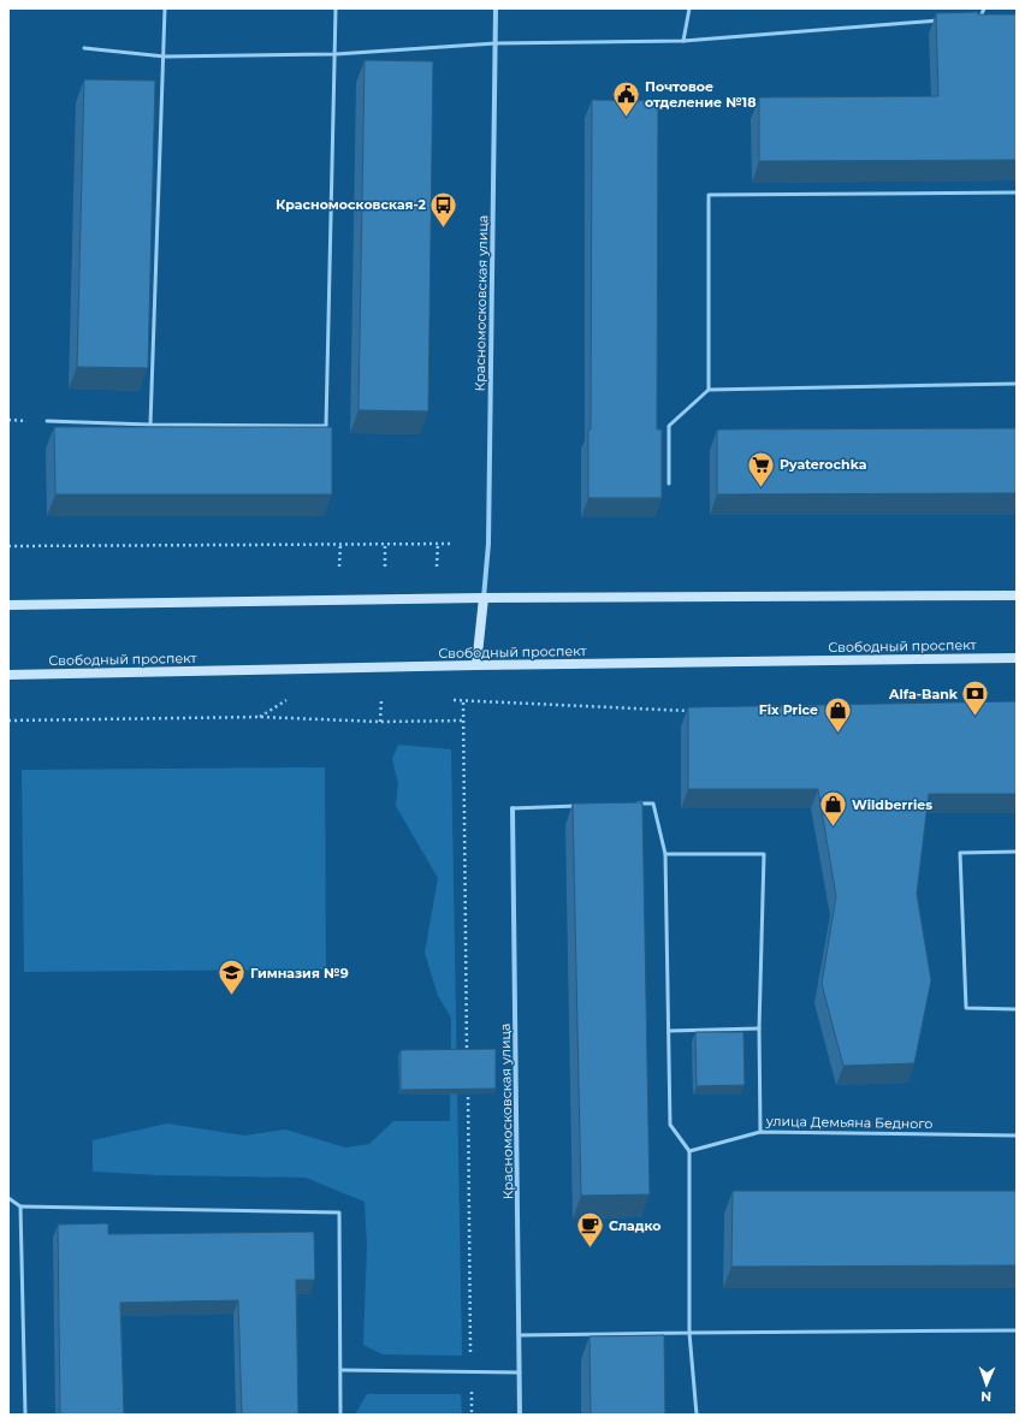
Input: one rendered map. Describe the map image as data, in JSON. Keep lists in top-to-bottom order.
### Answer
{
  "streets": {
    "main road": ["Свободный проспект"],
    "street": ["Красномосковская улица"],
    "lane": ["улица Демьяна Бедного"]
  },
  "places": {
    "public building": ["Почтовое отделение №18"],
    "bus stop": ["Красномосковская-2"],
    "supermarket": ["Pyaterochka"],
    "bank": ["Alfa-Bank"],
    "shop": ["Fix Price", "Wildberries"],
    "school or university": ["Гимназия №9"],
    "cafe": ["Сладко"]
  },
  "north": "bottom"
}
